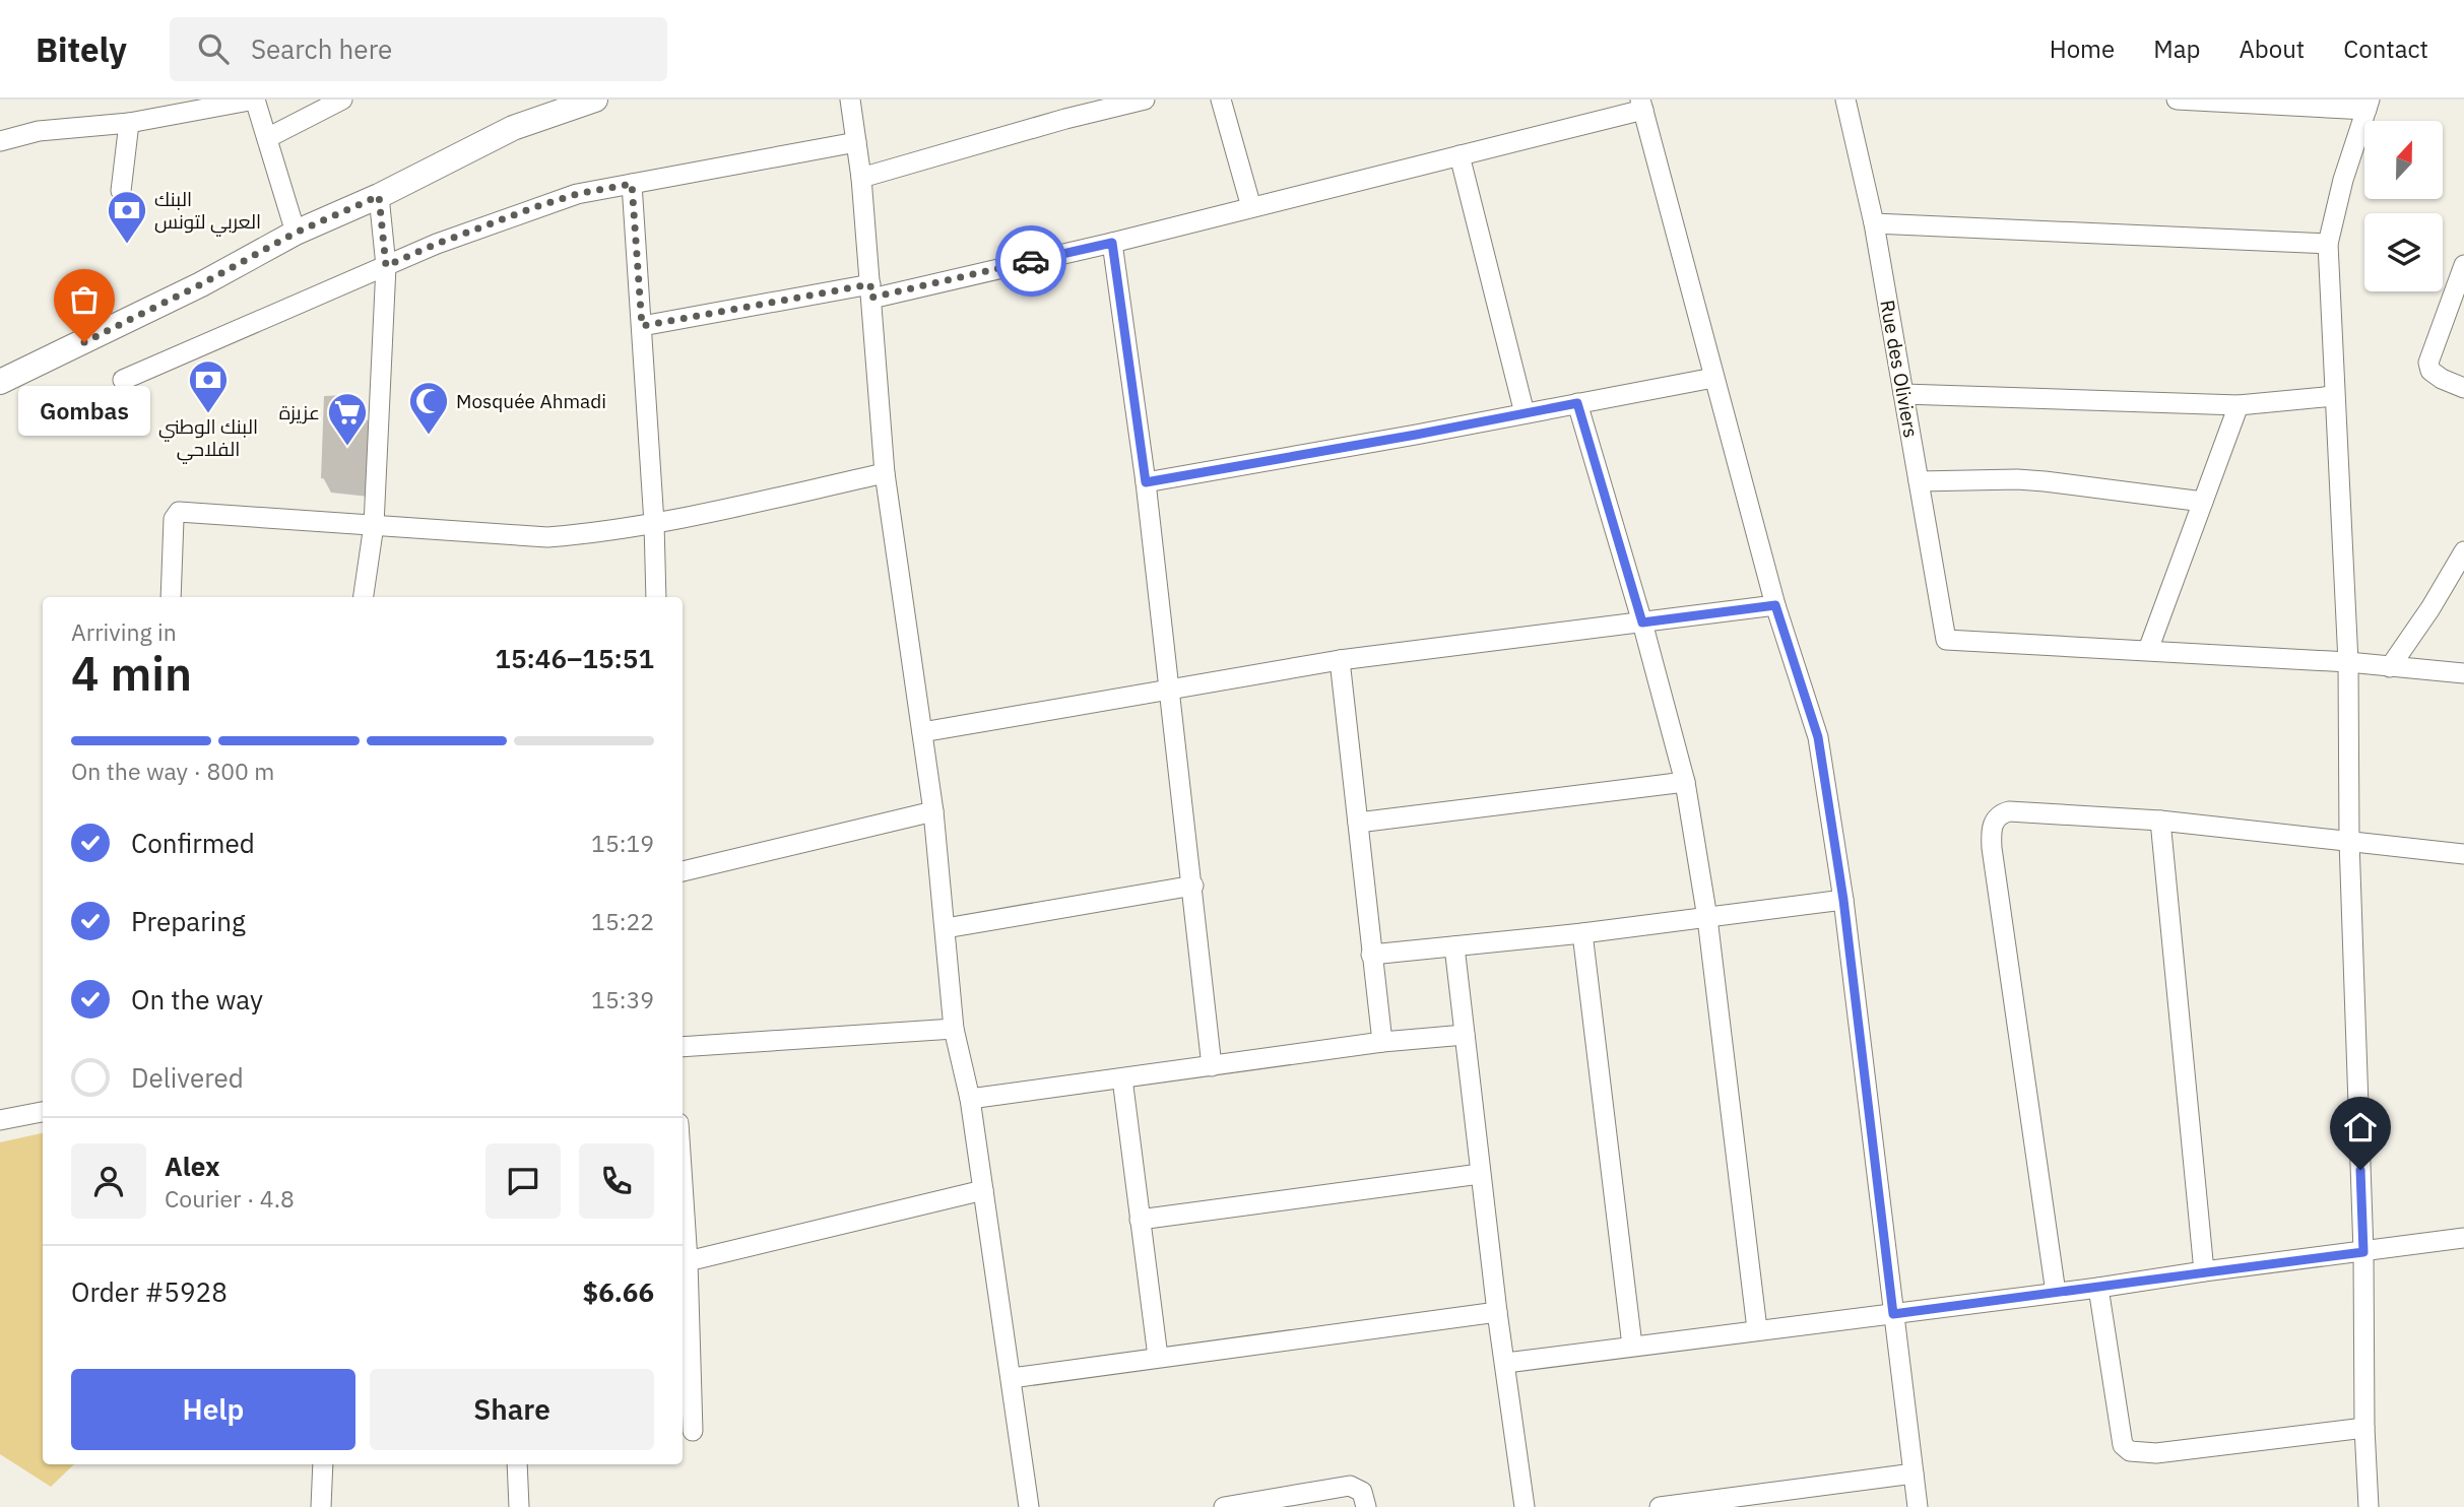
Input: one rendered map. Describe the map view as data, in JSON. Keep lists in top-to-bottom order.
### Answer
{
  "streets": {
    "street": ["Rue des Oliviers"]
  },
  "places": {
    "bank": ["البنك العربي لتونس", "البنك الوطني الفلاحي"],
    "other": ["Gombas"],
    "mosque": ["Mosquée Ahmadi"],
    "supermarket": ["عزيزة"]
  },
  "north": "top",
  "page": {
    "header": "Bitely",
    "search": "Search here",
    "nav": [
      "Home",
      "Map",
      "About",
      "Contact"
    ],
    "bubble": "Gombas",
    "heading": ["4 min", "Arriving in", "15:46–15:51"],
    "panel": [
      "Alex",
      "Courier · 4.8",
      "Order #5928",
      "$6.66"
    ],
    "bar": "On the way · 800 m",
    "list": [
      ["Confirmed", "15:19"],
      ["Preparing", "15:22"],
      ["On the way", "15:39"],
      "Delivered"
    ],
    "buttons": ["Help", "Share"]
  }
}
